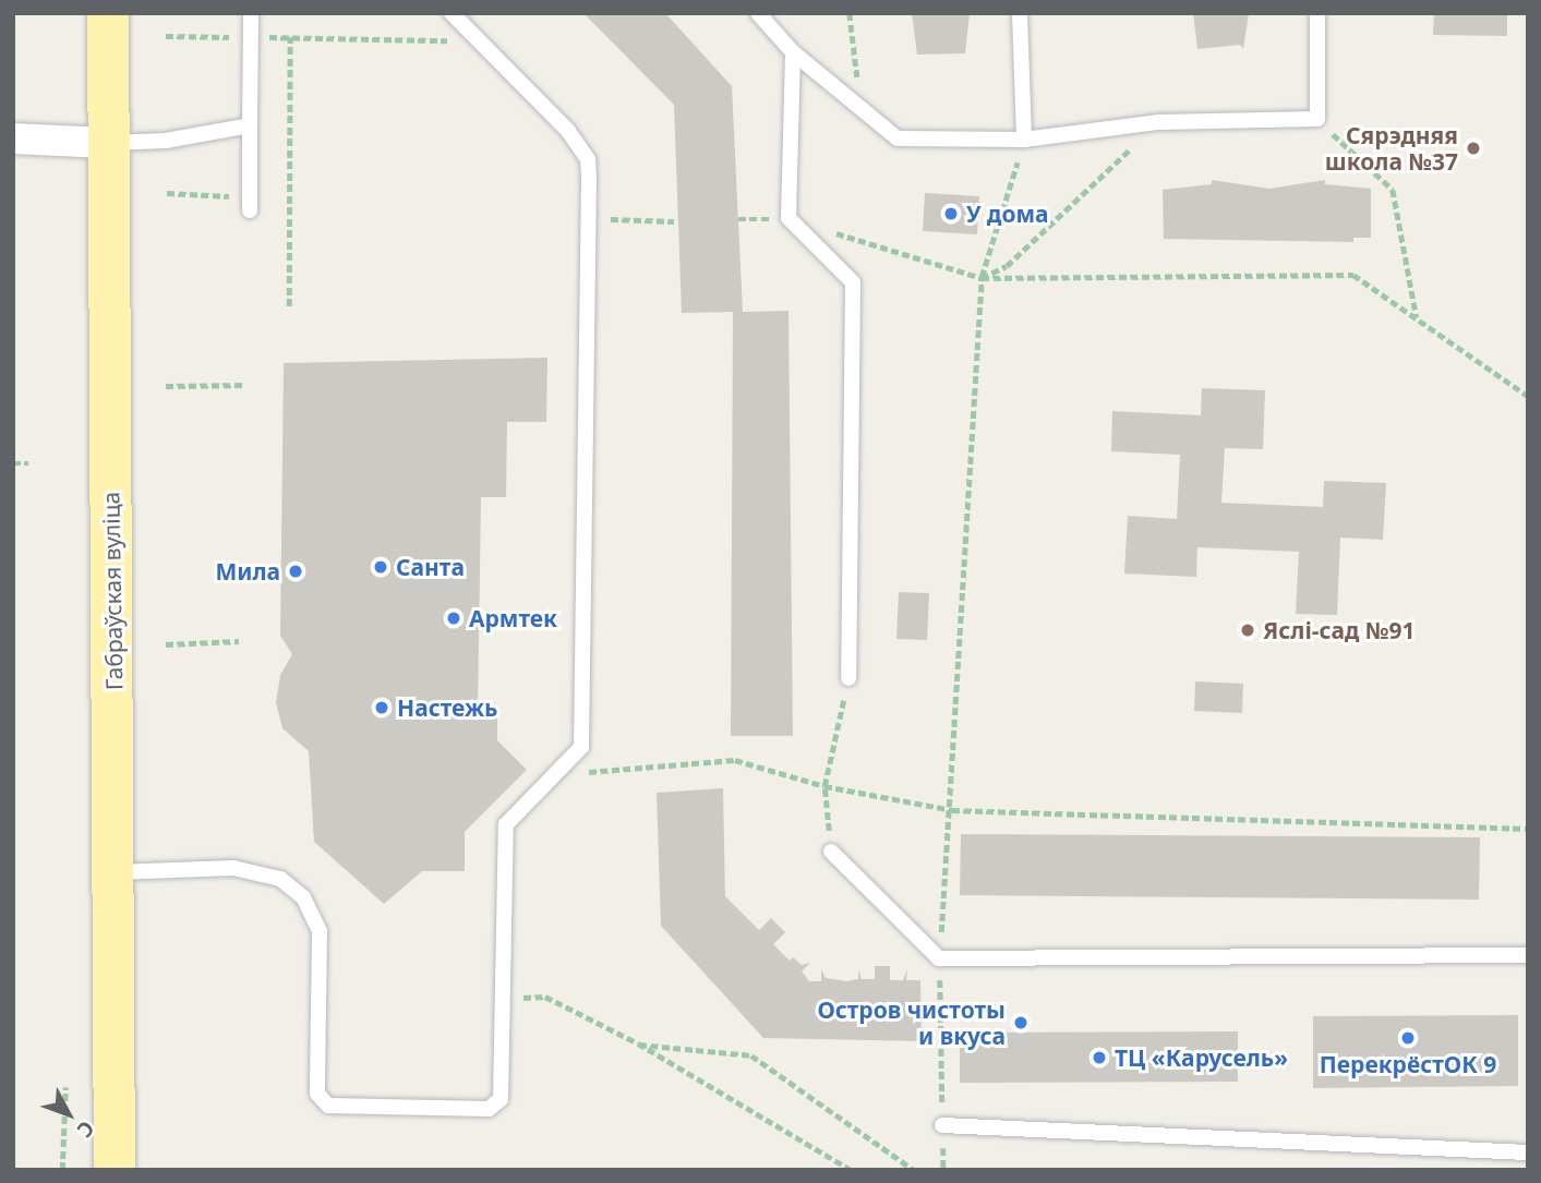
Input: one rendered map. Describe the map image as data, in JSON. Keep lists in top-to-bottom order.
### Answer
{
  "streets": {
    "main road": ["Габраўская вуліца"]
  },
  "places": [
    "Сярэдняя школа №37",
    "У дома",
    "Санта",
    "Мила",
    "Армтек",
    "Яслі-сад №91",
    "Настежь",
    "Остров чистоты и вкуса",
    "ПерекрёстОК 9",
    "ТЦ «Карусель»"
  ],
  "north": "bottom right"
}
